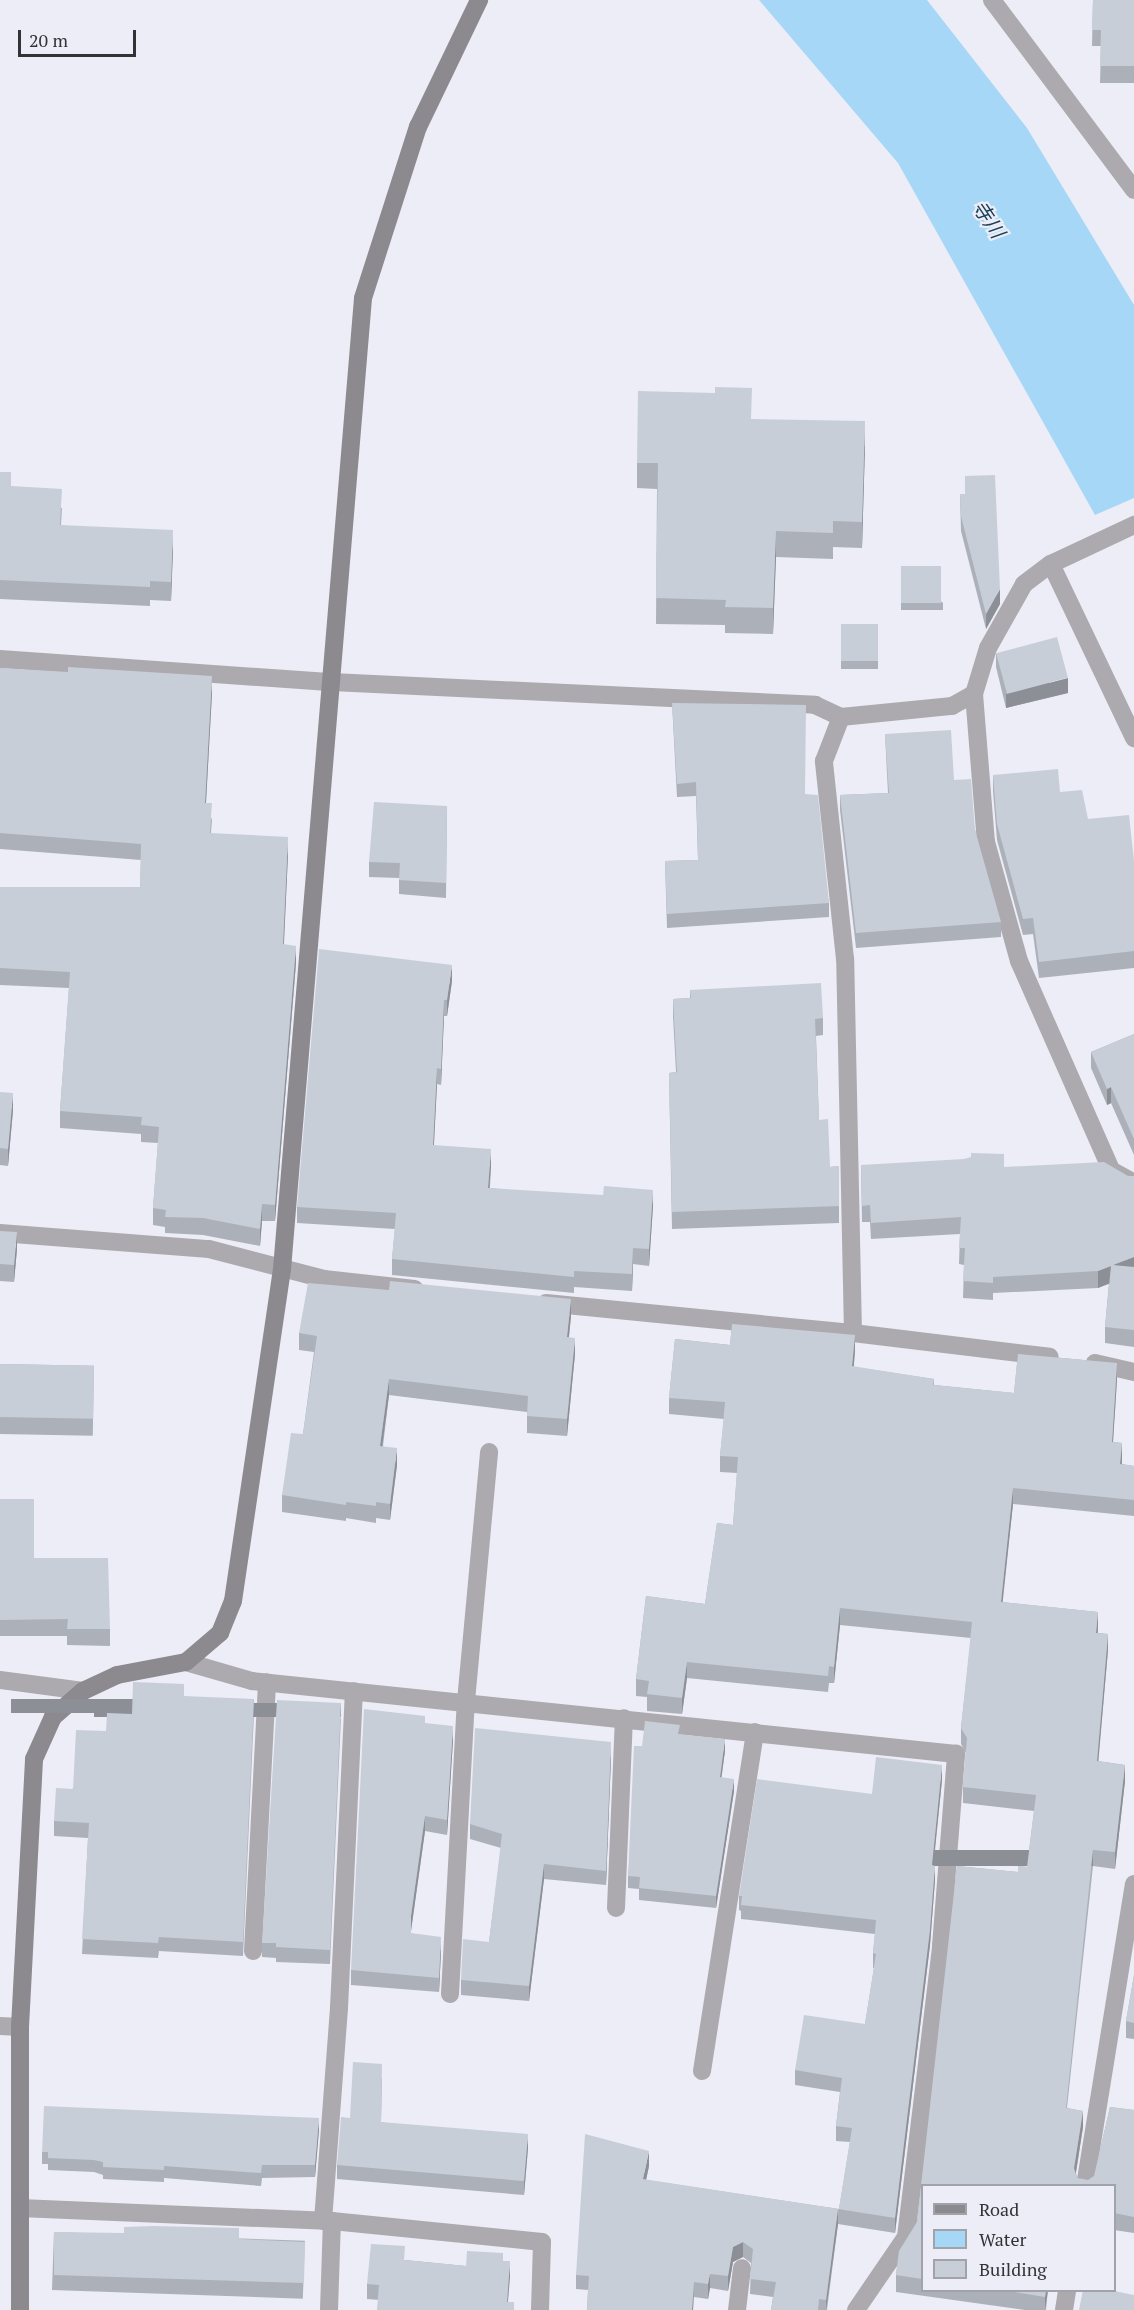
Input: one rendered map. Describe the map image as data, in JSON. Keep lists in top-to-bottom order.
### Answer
{
  "water": ["寺川"],
  "legend": ["Road", "Water", "Building"],
  "scale_bar": "20 m"
}
